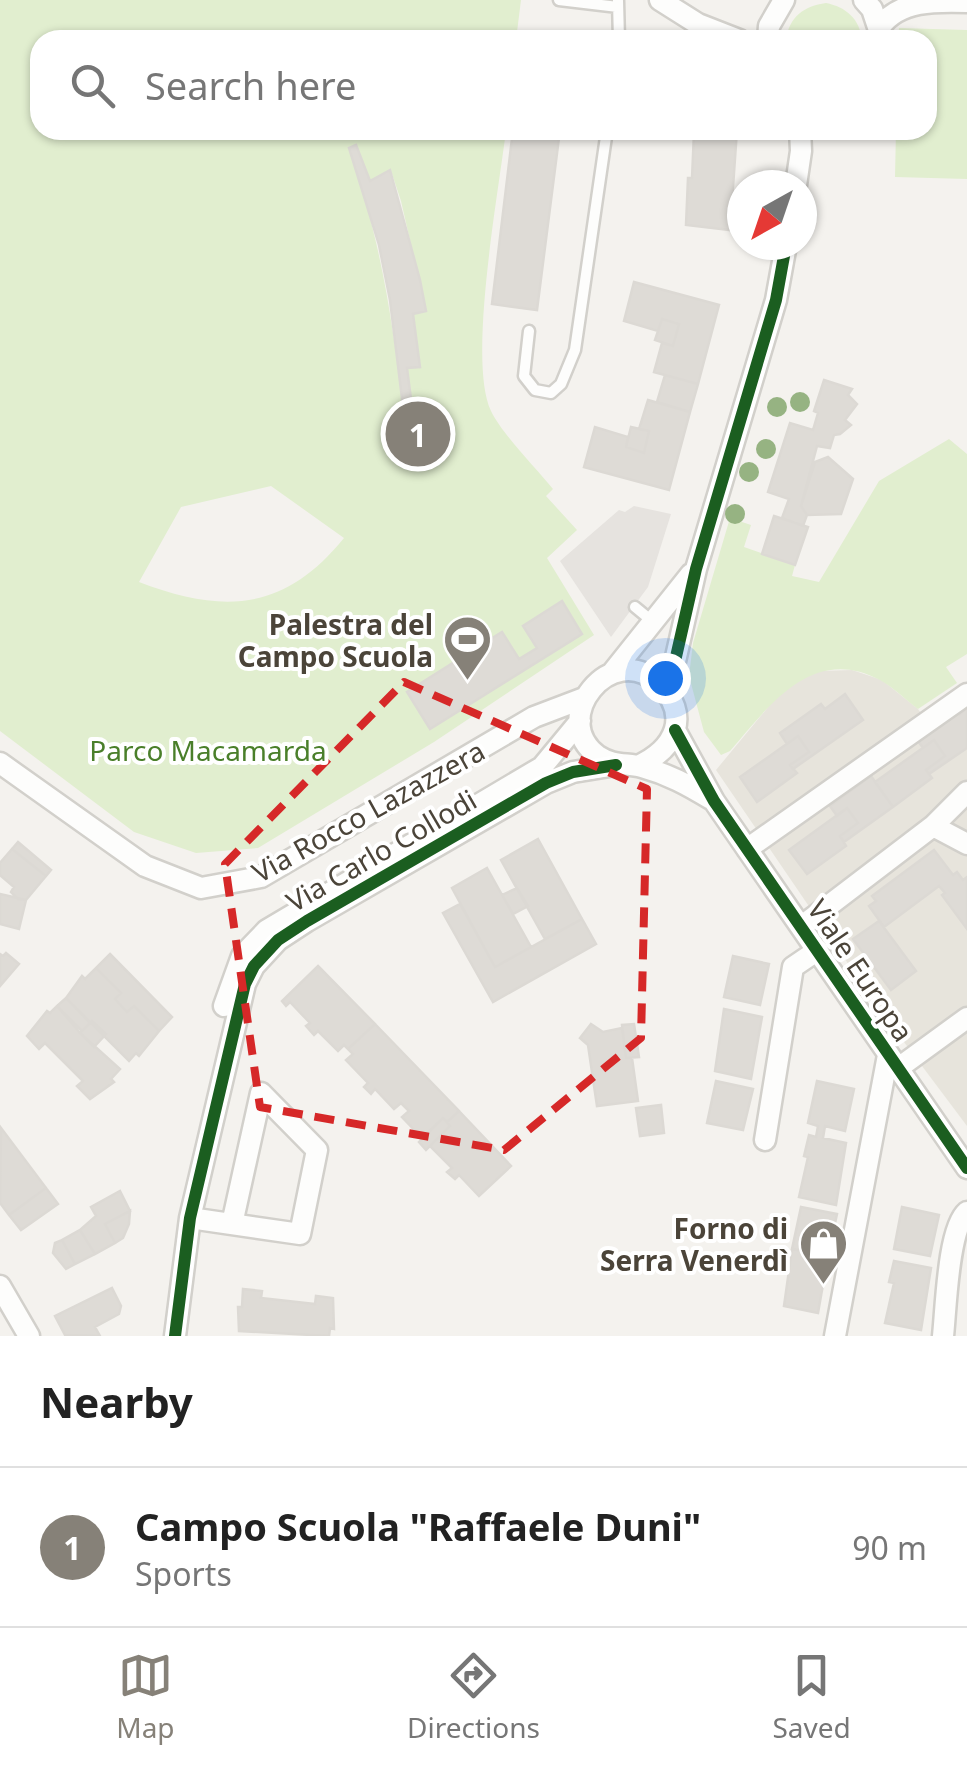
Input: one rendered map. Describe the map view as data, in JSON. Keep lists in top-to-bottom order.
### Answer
{
  "streets": {
    "street": ["Via Rocco Lazazzera", "Via Carlo Collodi", "Viale Europa"]
  },
  "crossings": [
    ["Via Rocco Lazazzera", "Via Carlo Collodi"],
    ["Via Rocco Lazazzera", "Viale Europa"],
    ["Via Carlo Collodi", "Viale Europa"]
  ],
  "parks": ["Parco Macamarda"],
  "places": {
    "sports": ["Palestra del Campo Scuola"],
    "shop": ["Forno di Serra Venerdì"]
  },
  "north": "bottom left",
  "page": {
    "search": "Search here",
    "pins": "1",
    "heading": "Nearby",
    "list": [
      {
        "mark": "1",
        "name": "Campo Scuola \"Raffaele Duni\"",
        "note": "Sports",
        "value": "90 m"
      }
    ],
    "nav": ["Map", "Directions", "Saved"]
  }
}
